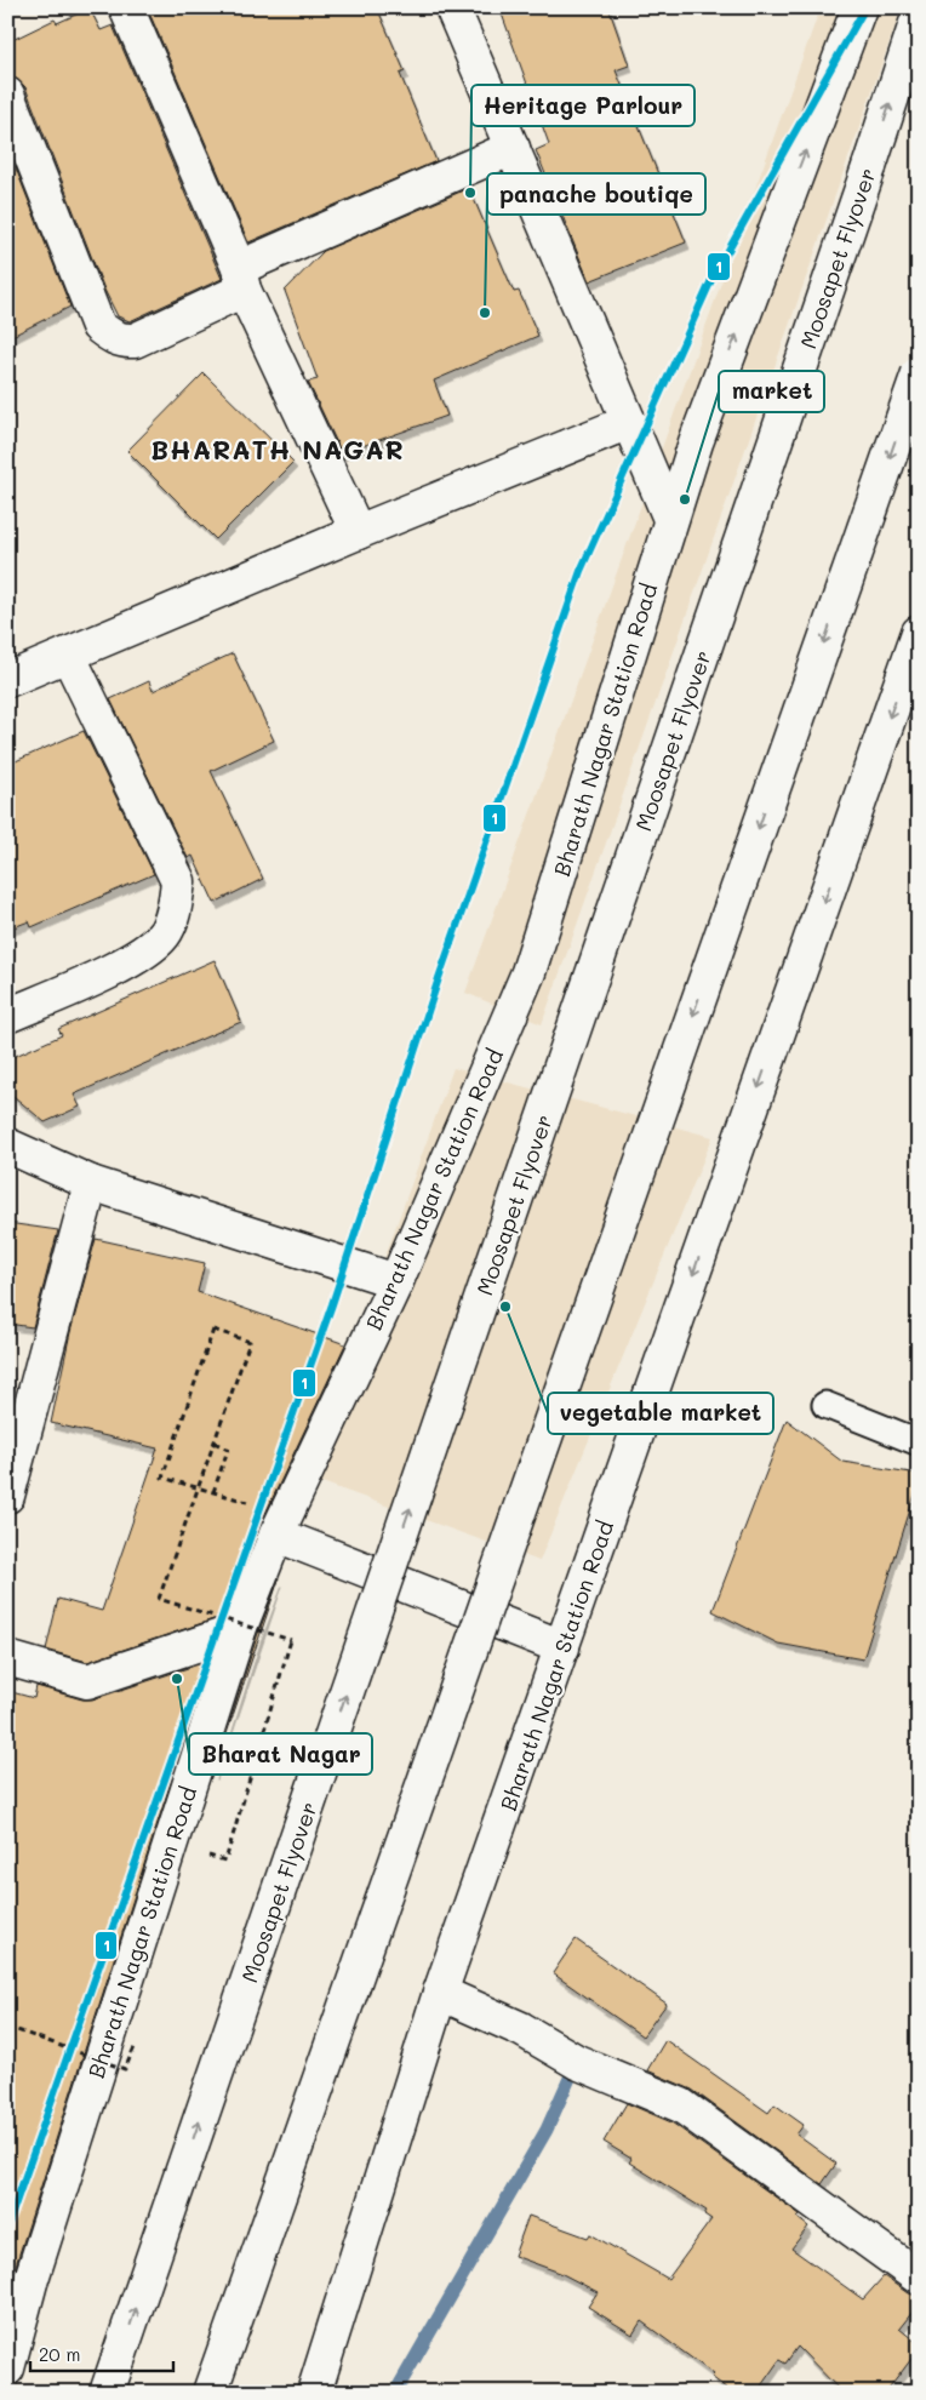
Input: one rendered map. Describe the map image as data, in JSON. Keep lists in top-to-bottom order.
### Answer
{
  "streets": {
    "main road": ["Moosapet Flyover", "Bharath Nagar Station Road"]
  },
  "districts": ["BHARATH NAGAR"],
  "places": [
    "Heritage Parlour",
    "panache boutiqe",
    "market",
    "vegetable market",
    "Bharat Nagar"
  ],
  "lines": ["transit line 1"],
  "scale_bar": "20 m"
}
